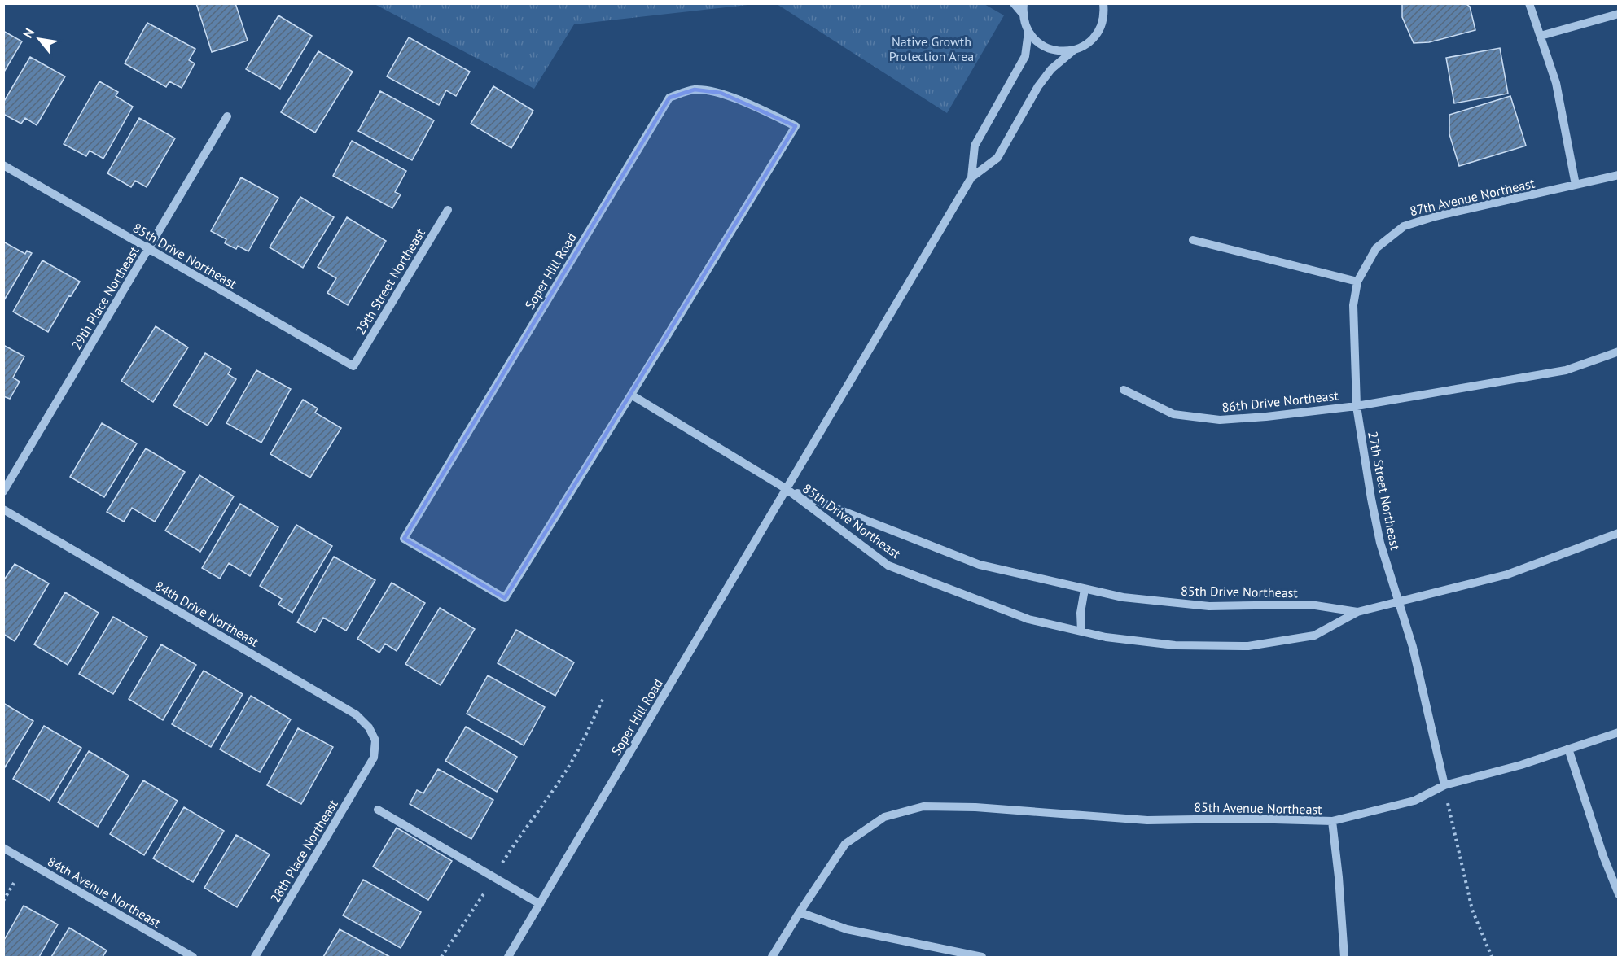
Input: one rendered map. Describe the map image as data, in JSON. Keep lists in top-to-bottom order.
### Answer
{
  "streets": {
    "street": [
      "87th Avenue Northeast",
      "85th Drive Northeast",
      "Soper Hill Road",
      "29th Street Northeast",
      "29th Place Northeast",
      "86th Drive Northeast",
      "27th Street Northeast",
      "84th Drive Northeast",
      "85th Avenue Northeast",
      "28th Place Northeast",
      "84th Avenue Northeast"
    ]
  },
  "crossings": [
    ["87th Avenue Northeast", "27th Street Northeast"],
    ["85th Drive Northeast", "Soper Hill Road"],
    ["85th Drive Northeast", "29th Street Northeast"],
    ["85th Drive Northeast", "29th Place Northeast"],
    ["85th Drive Northeast", "27th Street Northeast"],
    ["86th Drive Northeast", "27th Street Northeast"],
    ["27th Street Northeast", "85th Avenue Northeast"],
    ["84th Drive Northeast", "28th Place Northeast"]
  ],
  "parks": ["Native Growth Protection Area"],
  "north": "top left"
}
